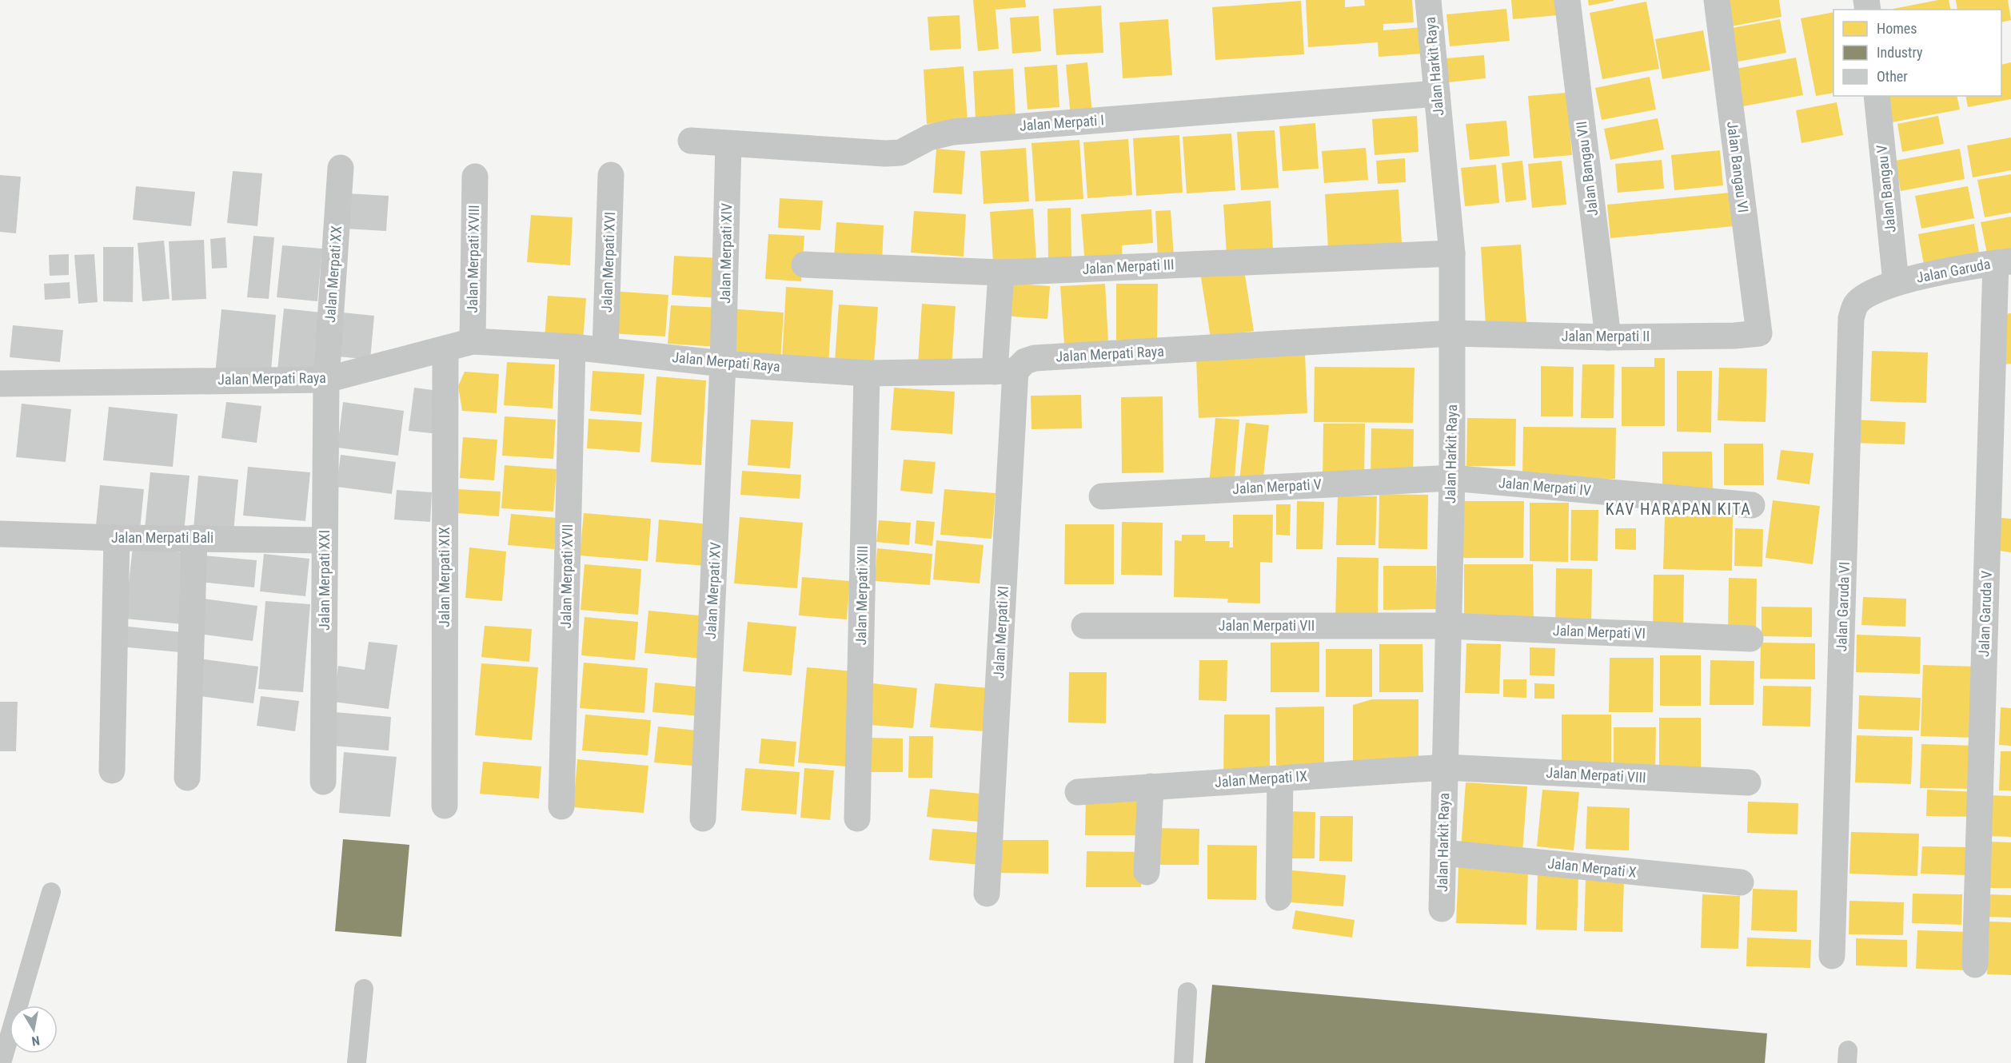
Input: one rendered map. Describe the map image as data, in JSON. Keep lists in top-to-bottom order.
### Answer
{
  "streets": {
    "street": [
      "Jalan Harkit Raya",
      "Jalan Merpati I",
      "Jalan Bangau VI",
      "Jalan Bangau VII",
      "Jalan Bangau V",
      "Jalan Merpati XIV",
      "Jalan Merpati XVIII",
      "Jalan Merpati XVI",
      "Jalan Merpati III",
      "Jalan Garuda",
      "Jalan Merpati XX",
      "Jalan Merpati II",
      "Jalan Merpati Raya",
      "Jalan Merpati V",
      "Jalan Merpati IV",
      "Jalan Merpati Bali",
      "Jalan Merpati XVII",
      "Jalan Merpati XIX",
      "Jalan Merpati XXI",
      "Jalan Merpati XV",
      "Jalan Merpati XIII",
      "Jalan Garuda VI",
      "Jalan Garuda V",
      "Jalan Merpati VII",
      "Jalan Merpati XI",
      "Jalan Merpati VI",
      "Jalan Merpati VIII",
      "Jalan Merpati IX",
      "Jalan Merpati X"
    ]
  },
  "crossings": [
    ["Jalan Harkit Raya", "Jalan Merpati I"],
    ["Jalan Harkit Raya", "Jalan Merpati III"],
    ["Jalan Harkit Raya", "Jalan Merpati II"],
    ["Jalan Harkit Raya", "Jalan Merpati Raya"],
    ["Jalan Harkit Raya", "Jalan Merpati V"],
    ["Jalan Harkit Raya", "Jalan Merpati IV"],
    ["Jalan Harkit Raya", "Jalan Merpati VII"],
    ["Jalan Harkit Raya", "Jalan Merpati VI"],
    ["Jalan Harkit Raya", "Jalan Merpati VIII"],
    ["Jalan Harkit Raya", "Jalan Merpati IX"],
    ["Jalan Harkit Raya", "Jalan Merpati X"],
    ["Jalan Merpati I", "Jalan Merpati XIV"],
    ["Jalan Bangau VI", "Jalan Merpati II"],
    ["Jalan Bangau VII", "Jalan Merpati II"],
    ["Jalan Bangau V", "Jalan Garuda"],
    ["Jalan Bangau V", "Jalan Garuda VI"],
    ["Jalan Merpati XIV", "Jalan Merpati Raya"],
    ["Jalan Merpati XIV", "Jalan Merpati XV"],
    ["Jalan Merpati XVIII", "Jalan Merpati Raya"],
    ["Jalan Merpati XVI", "Jalan Merpati Raya"],
    ["Jalan Merpati III", "Jalan Merpati XI"],
    ["Jalan Garuda", "Jalan Garuda VI"],
    ["Jalan Garuda", "Jalan Garuda V"],
    ["Jalan Merpati XX", "Jalan Merpati Raya"],
    ["Jalan Merpati XX", "Jalan Merpati XXI"],
    ["Jalan Merpati II", "Jalan Merpati Raya"],
    ["Jalan Merpati Raya", "Jalan Merpati XVII"],
    ["Jalan Merpati Raya", "Jalan Merpati XIX"],
    ["Jalan Merpati Raya", "Jalan Merpati XXI"],
    ["Jalan Merpati Raya", "Jalan Merpati XV"],
    ["Jalan Merpati Raya", "Jalan Merpati XIII"],
    ["Jalan Merpati Raya", "Jalan Merpati XI"],
    ["Jalan Merpati V", "Jalan Merpati IV"],
    ["Jalan Merpati Bali", "Jalan Merpati XXI"],
    ["Jalan Merpati VII", "Jalan Merpati VI"],
    ["Jalan Merpati VIII", "Jalan Merpati IX"]
  ],
  "districts": ["KAV HARAPAN KITA"],
  "legend": ["Homes", "Industry", "Other"],
  "north": "bottom"
}
